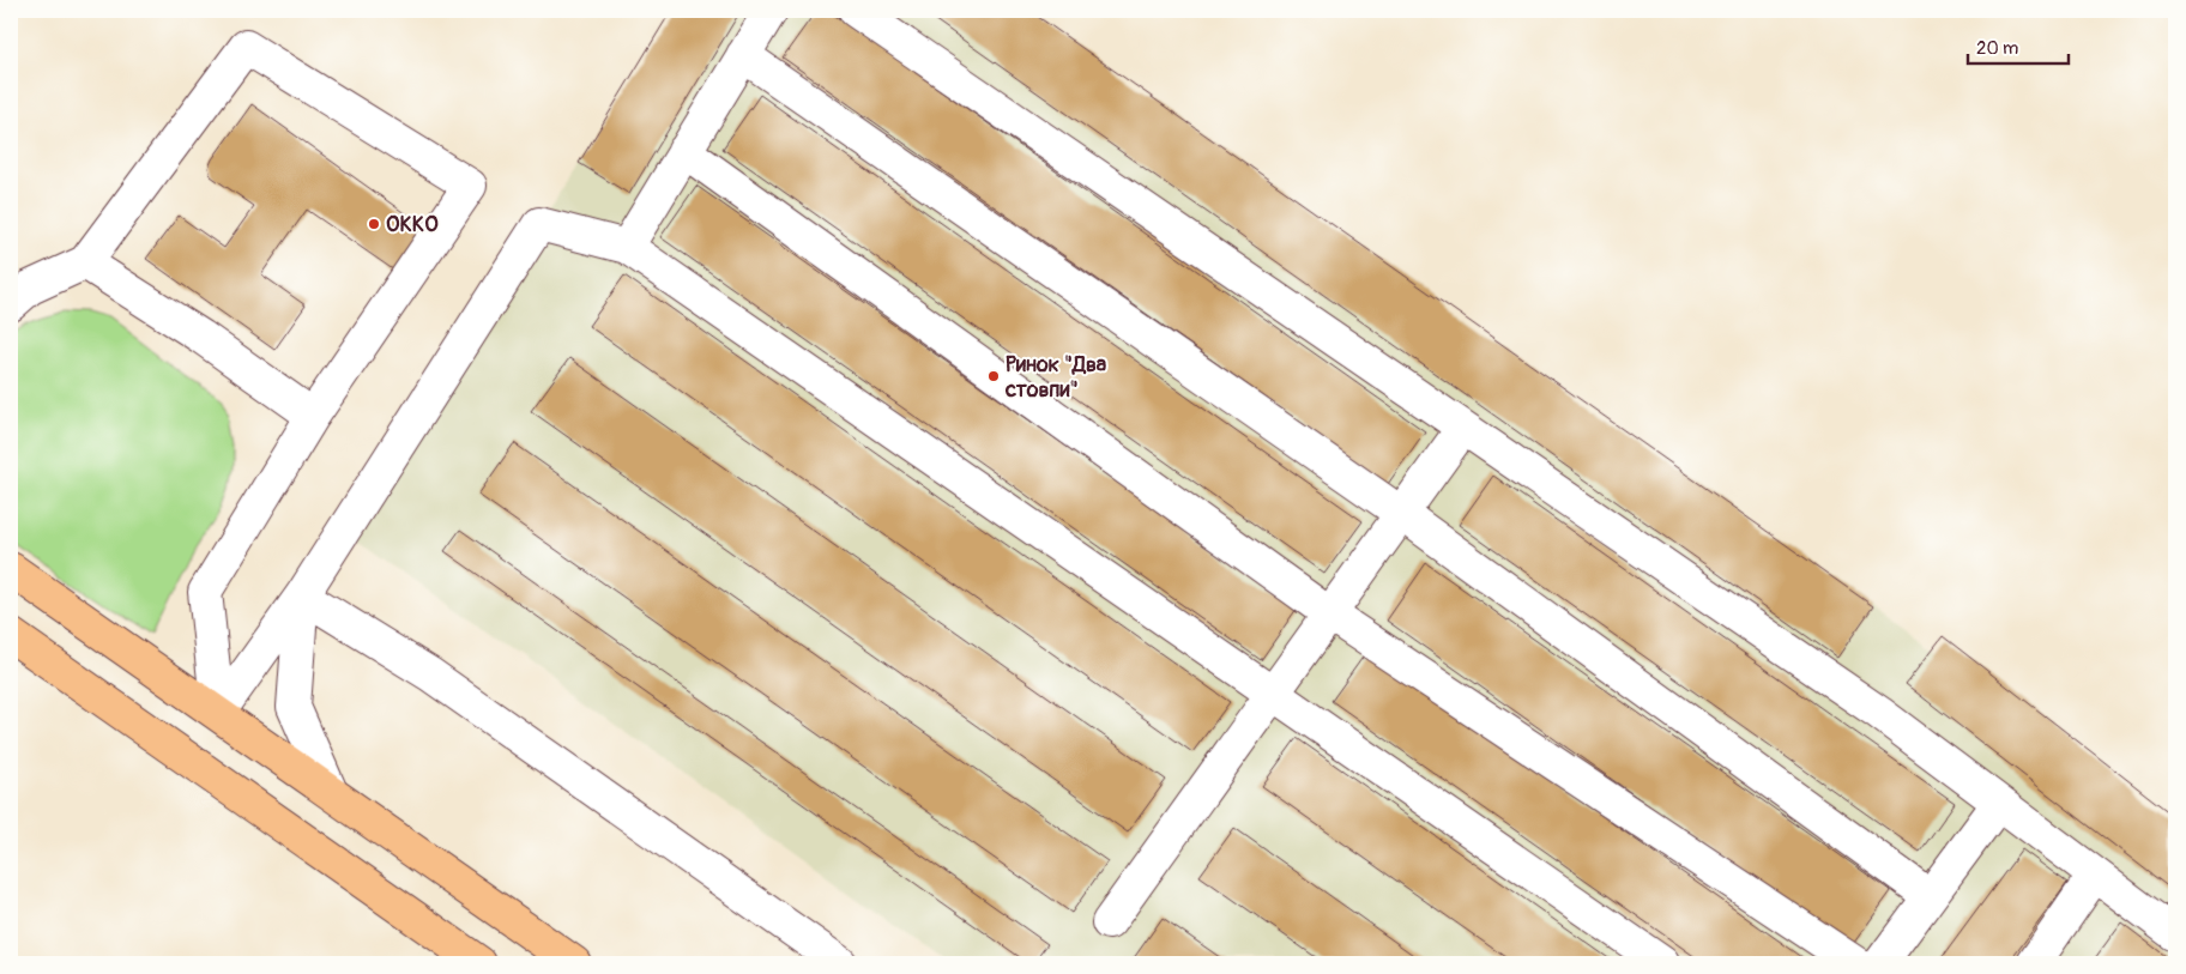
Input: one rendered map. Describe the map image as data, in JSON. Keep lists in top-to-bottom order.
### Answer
{
  "places": ["ОККО", "Ринок \"Два стовпи\""],
  "scale_bar": "20 m"
}
